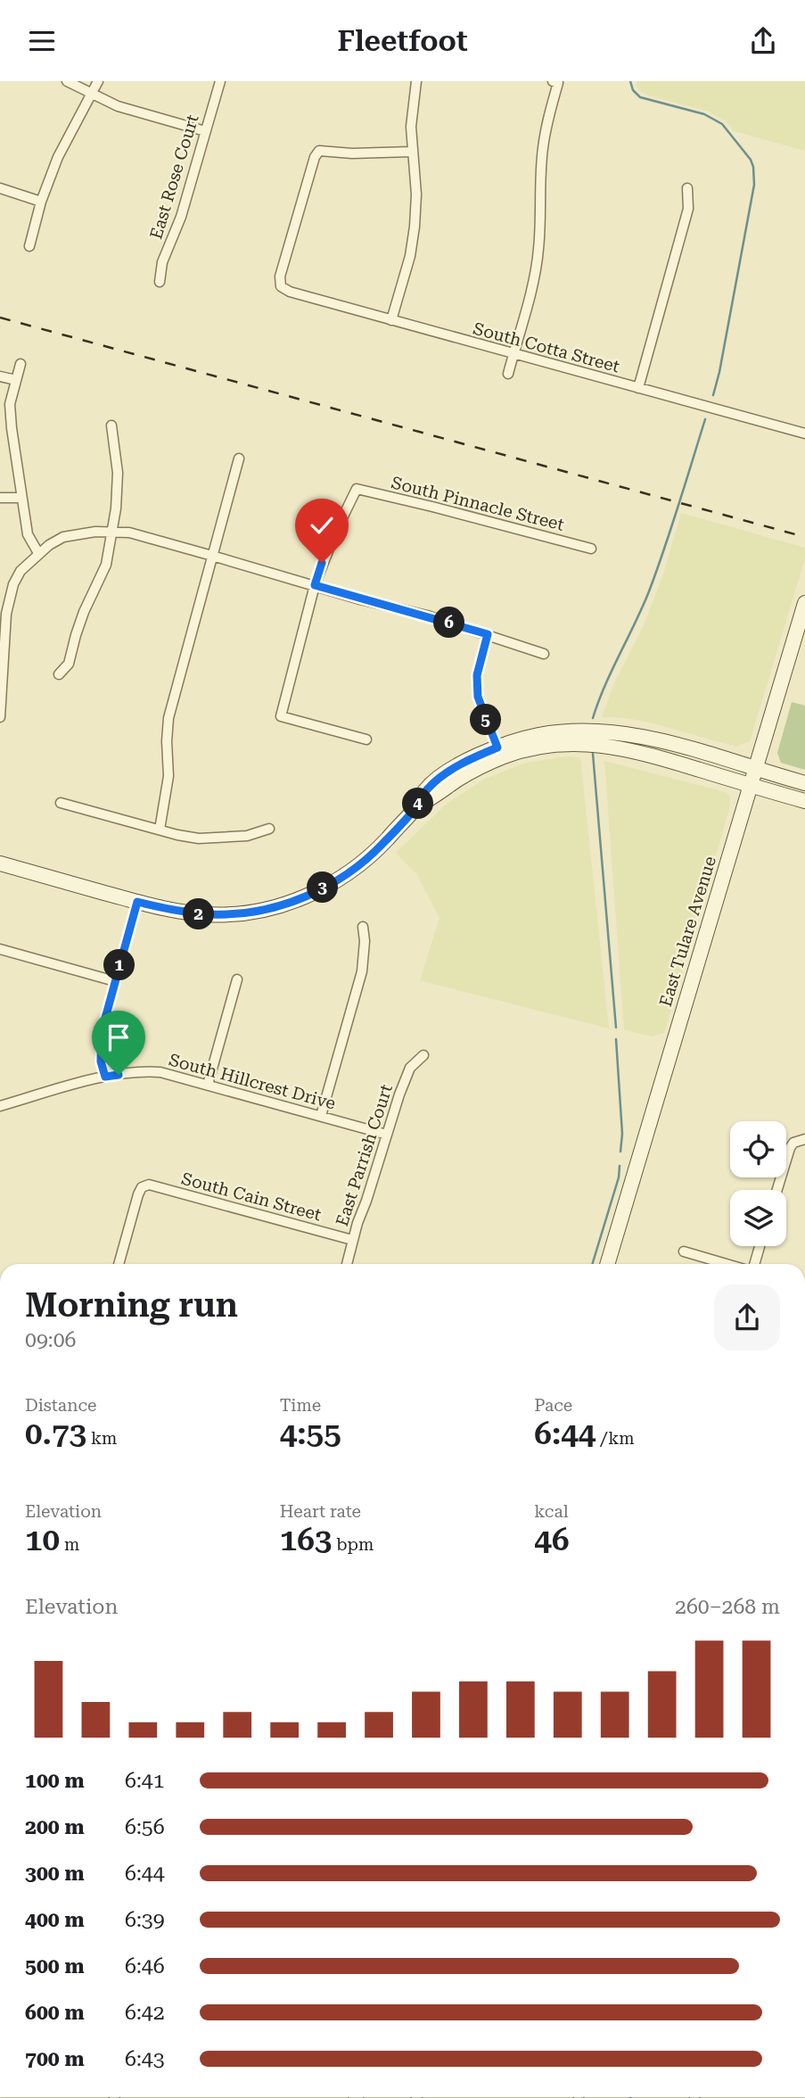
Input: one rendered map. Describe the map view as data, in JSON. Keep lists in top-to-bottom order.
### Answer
{
  "streets": {
    "main road": ["East Tulare Avenue"],
    "street": [
      "East Rose Court",
      "South Cotta Street",
      "South Pinnacle Street",
      "South Hillcrest Drive",
      "East Parrish Court",
      "South Cain Street"
    ]
  },
  "crossings": [
    ["South Hillcrest Drive", "East Parrish Court"],
    ["East Parrish Court", "South Cain Street"]
  ],
  "page": {
    "header": "Fleetfoot",
    "pins": [
      "6",
      "5",
      "4",
      "3",
      "2",
      "1"
    ],
    "heading": ["Morning run", "09:06"],
    "stats": [
      ["Distance", "0.73 km"],
      ["Time", "4:55"],
      ["Pace", "6:44 /km"],
      ["Elevation", "10 m"],
      ["Heart rate", "163 bpm"],
      ["kcal", "46"]
    ],
    "chart": ["Elevation", "260–268 m"],
    "list": [
      {
        "name": "100 m",
        "note": "6:41"
      },
      {
        "name": "200 m",
        "note": "6:56"
      },
      {
        "name": "300 m",
        "note": "6:44"
      },
      {
        "name": "400 m",
        "note": "6:39"
      },
      {
        "name": "500 m",
        "note": "6:46"
      },
      {
        "name": "600 m",
        "note": "6:42"
      },
      {
        "name": "700 m",
        "note": "6:43"
      }
    ]
  }
}
